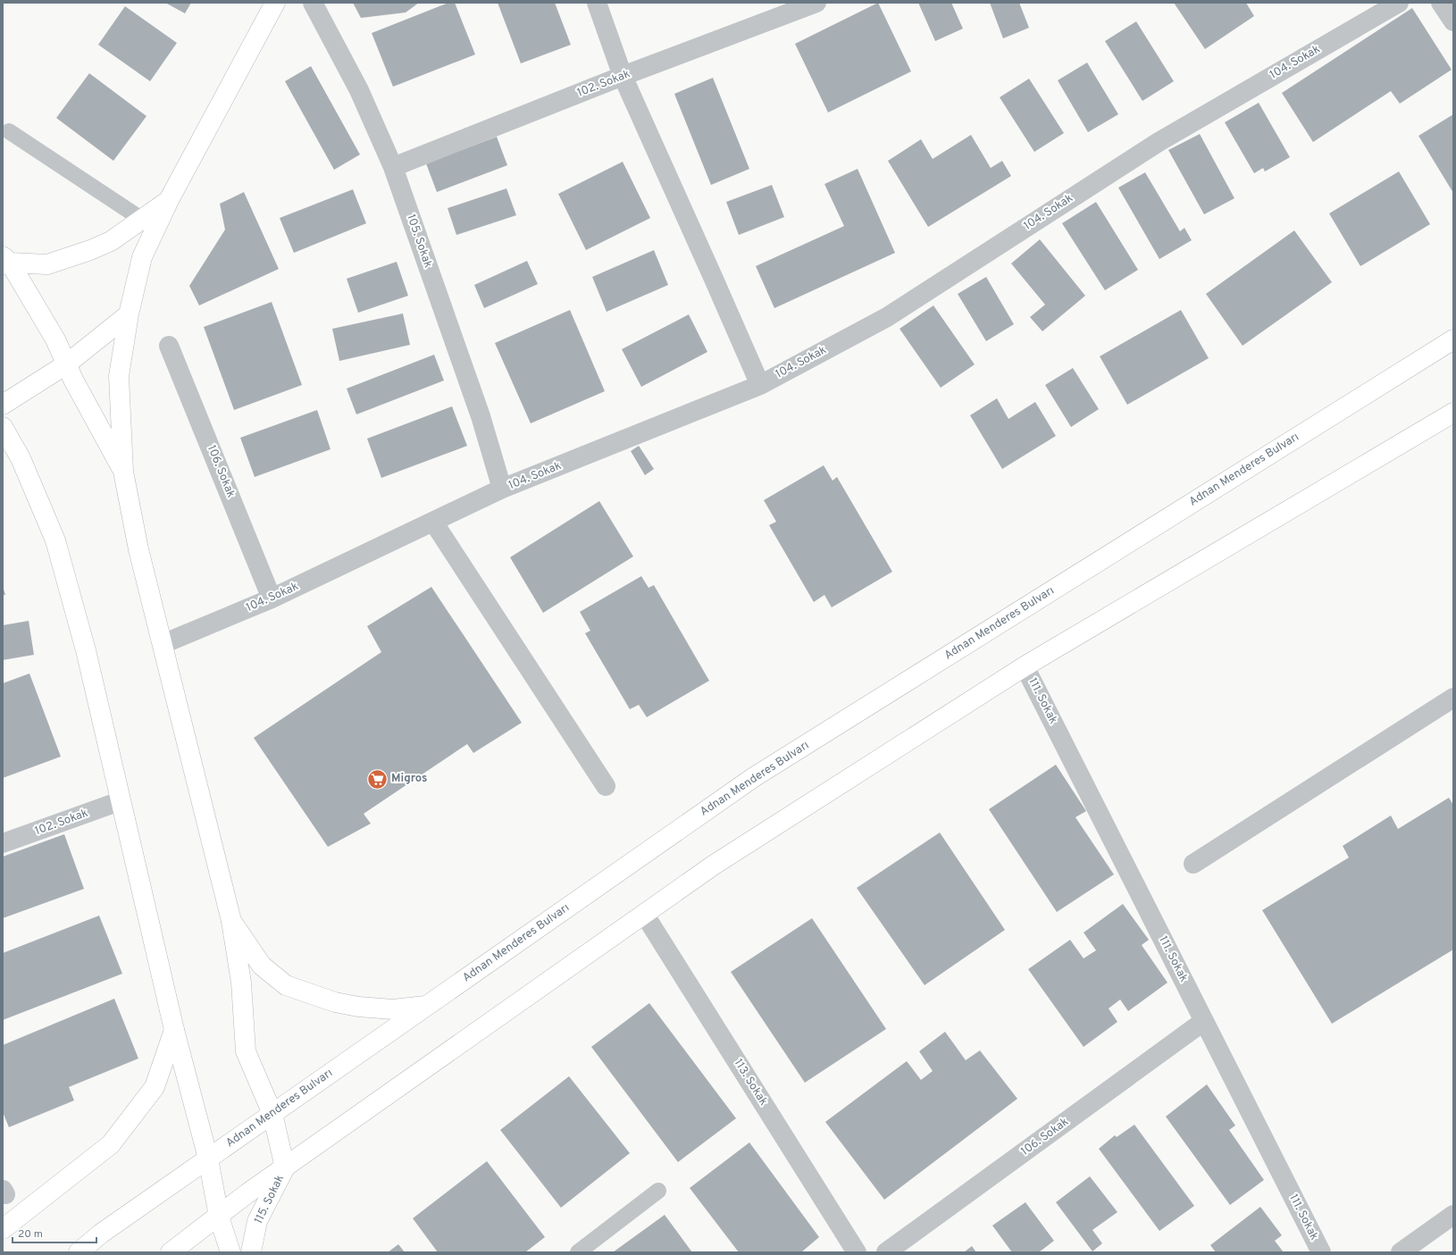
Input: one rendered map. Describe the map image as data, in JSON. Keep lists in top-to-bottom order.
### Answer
{
  "streets": {
    "main road": ["Adnan Menderes Bulvarı", "115. Sokak"],
    "street": [
      "104. Sokak",
      "102. Sokak",
      "105. Sokak",
      "106. Sokak",
      "111. Sokak",
      "113. Sokak"
    ]
  },
  "crossings": [
    ["104. Sokak", "105. Sokak"],
    ["104. Sokak", "106. Sokak"],
    ["102. Sokak", "105. Sokak"],
    ["106. Sokak", "111. Sokak"]
  ],
  "places": {
    "supermarket": ["Migros"]
  },
  "scale_bar": "20 m"
}
